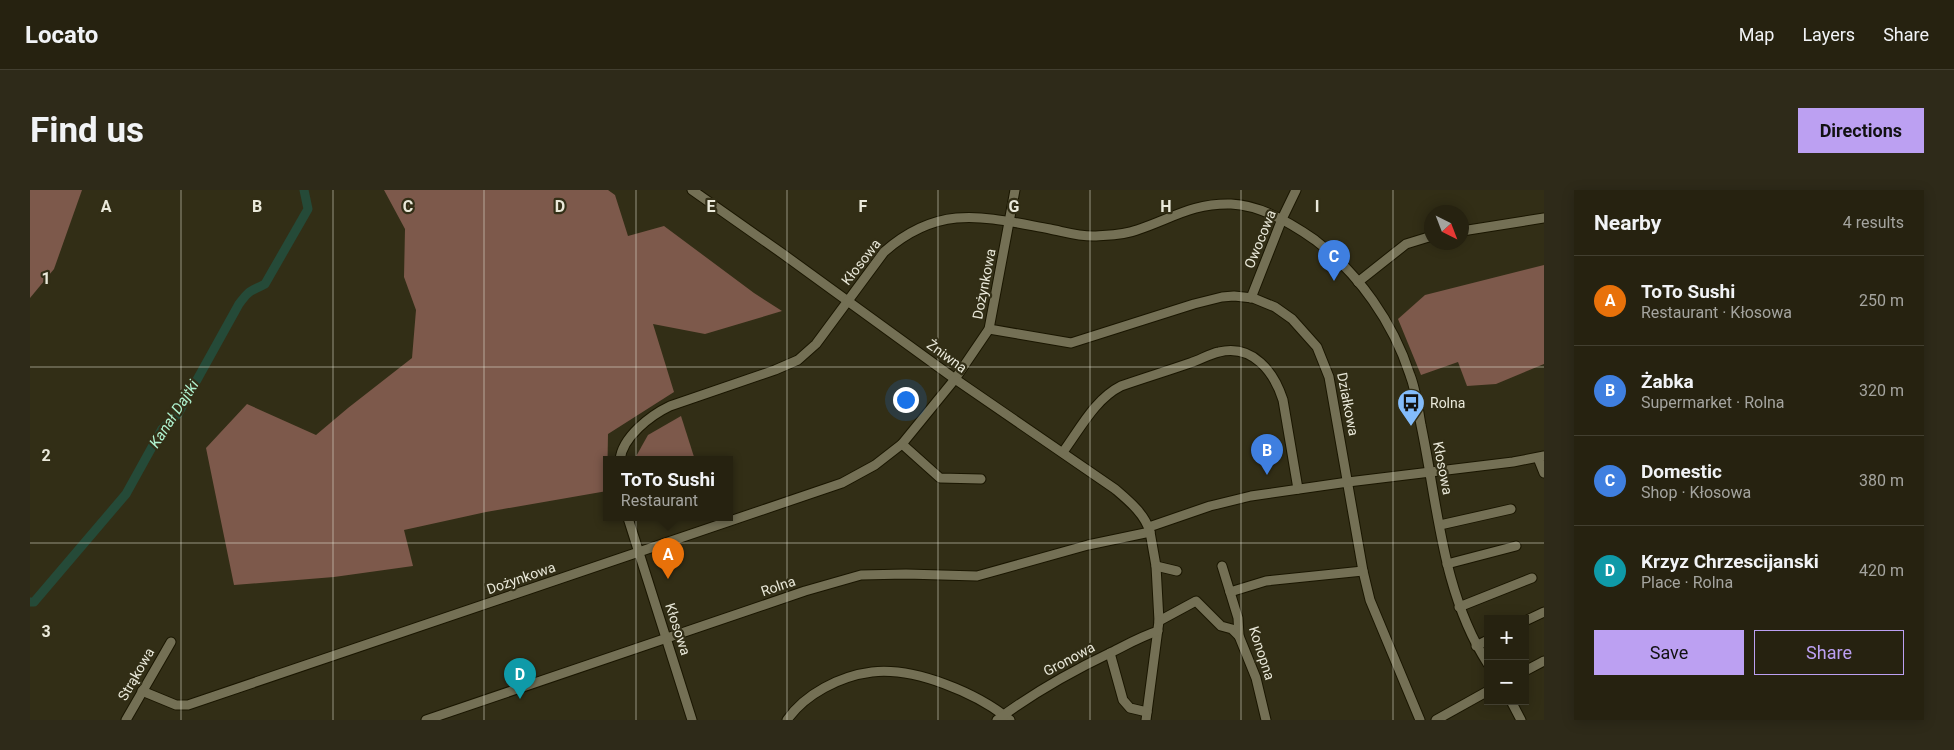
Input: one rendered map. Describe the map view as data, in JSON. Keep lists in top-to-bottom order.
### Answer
{
  "streets": {
    "street": [
      "Owocowa",
      "Kłosowa",
      "Dożynkowa",
      "Żniwna",
      "Działkowa",
      "Rolna",
      "Konopna",
      "Gronowa",
      "Strąkowa"
    ]
  },
  "crossings": [
    ["Owocowa", "Kłosowa"],
    ["Owocowa", "Działkowa"],
    ["Kłosowa", "Dożynkowa"],
    ["Kłosowa", "Żniwna"],
    ["Kłosowa", "Rolna"],
    ["Dożynkowa", "Żniwna"],
    ["Dożynkowa", "Działkowa"],
    ["Dożynkowa", "Strąkowa"],
    ["Żniwna", "Rolna"],
    ["Żniwna", "Gronowa"],
    ["Działkowa", "Rolna"]
  ],
  "water": ["Kanał Dajtki"],
  "places": {
    "bus stop": ["Rolna"]
  },
  "north": "bottom right",
  "page": {
    "header": "Locato",
    "nav": ["Map", "Layers", "Share"],
    "buttons": [
      "Directions",
      ["Save", "Share"]
    ],
    "title": "Find us",
    "heading": ["Nearby", "4 results"],
    "pins": [
      "C",
      "B",
      "A",
      "D"
    ],
    "list": [
      {
        "mark": "A",
        "name": "ToTo Sushi",
        "note": "Restaurant · Kłosowa",
        "value": "250 m"
      },
      {
        "mark": "B",
        "name": "Żabka",
        "note": "Supermarket · Rolna",
        "value": "320 m"
      },
      {
        "mark": "C",
        "name": "Domestic",
        "note": "Shop · Kłosowa",
        "value": "380 m"
      },
      {
        "mark": "D",
        "name": "Krzyz Chrzescijanski",
        "note": "Place · Rolna",
        "value": "420 m"
      }
    ],
    "popup": ["ToTo Sushi", "Restaurant"],
    "map_buttons": ["+", "−"]
  },
  "grid": {
    "columns": [
      "A",
      "B",
      "C",
      "D",
      "E",
      "F",
      "G",
      "H",
      "I"
    ],
    "rows": ["1", "2", "3"]
  }
}
